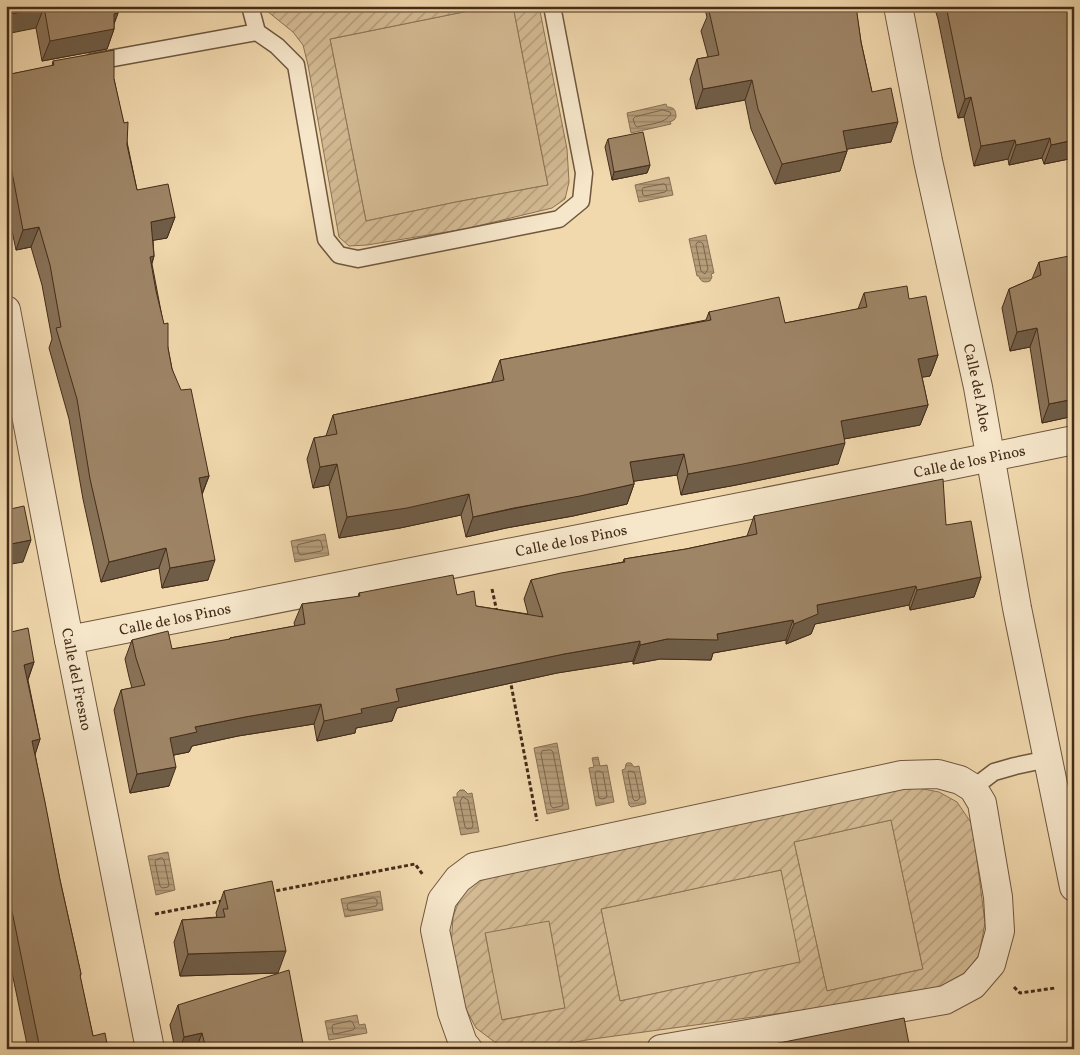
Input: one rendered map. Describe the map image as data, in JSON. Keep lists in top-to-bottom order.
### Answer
{
  "streets": {
    "street": ["Calle del Aloe", "Calle de los Pinos", "Calle del Fresno"]
  },
  "crossings": [
    ["Calle del Aloe", "Calle de los Pinos"],
    ["Calle de los Pinos", "Calle del Fresno"]
  ]
}
